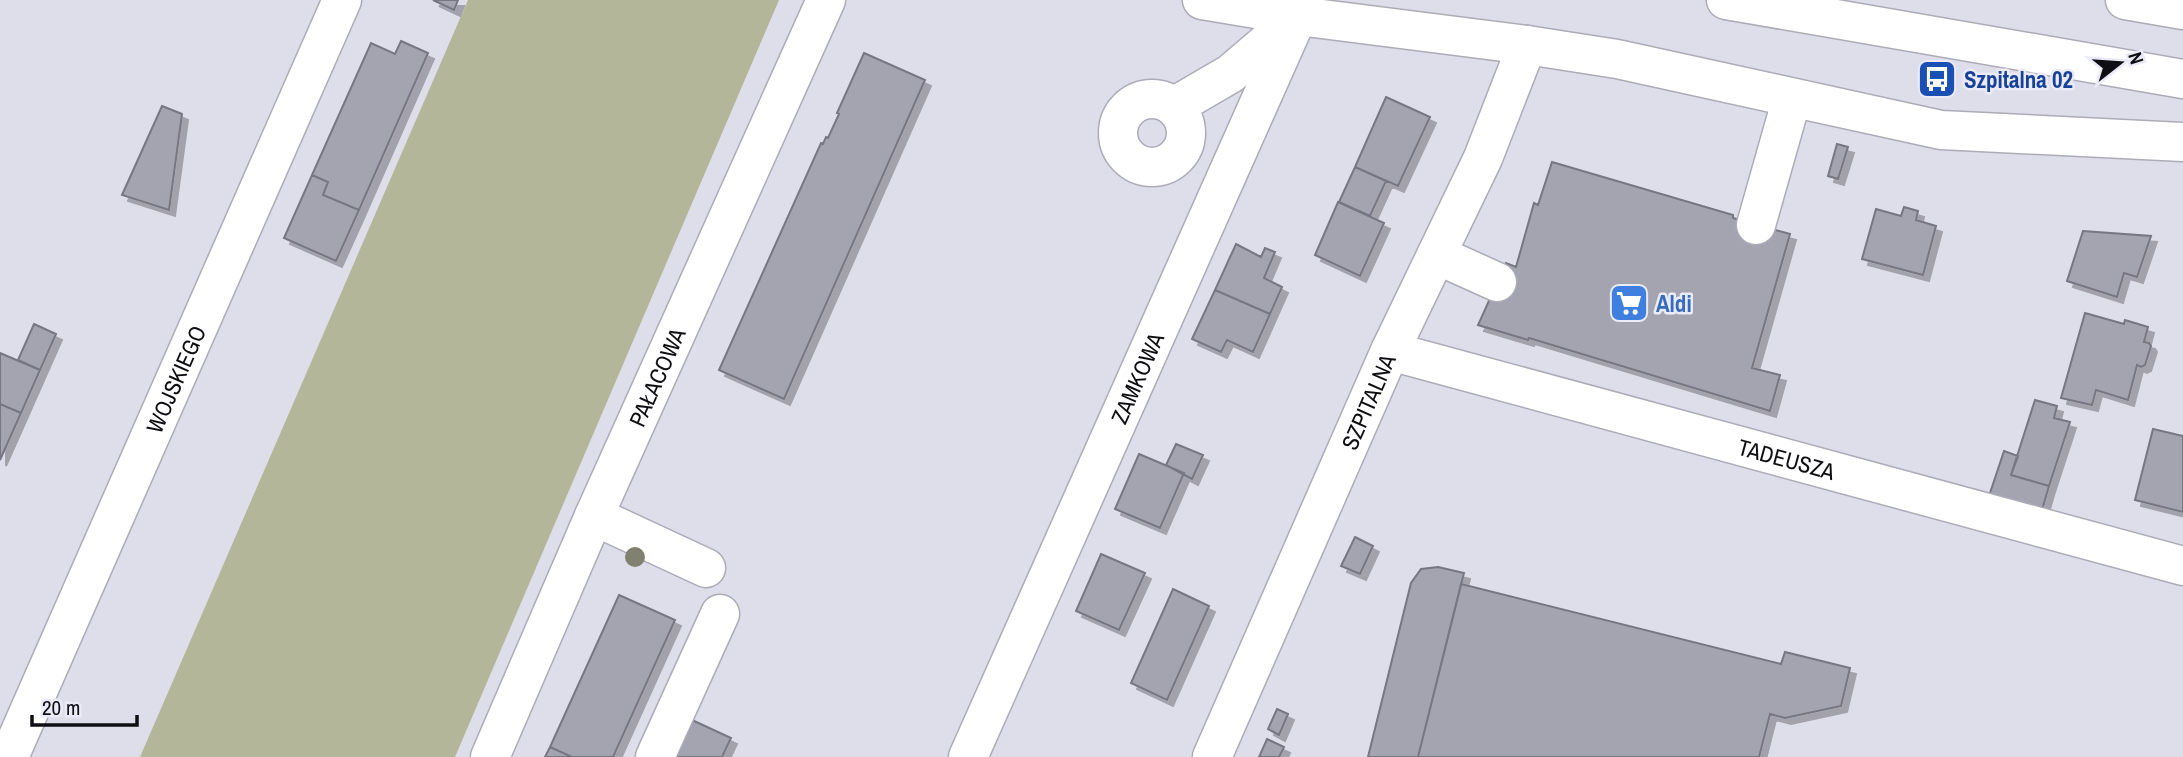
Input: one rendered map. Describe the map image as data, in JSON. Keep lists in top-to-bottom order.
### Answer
{
  "streets": {
    "street": [
      "WOJSKIEGO",
      "PAŁACOWA",
      "ZAMKOWA",
      "SZPITALNA",
      "TADEUSZA"
    ]
  },
  "crossings": [
    ["SZPITALNA", "TADEUSZA"]
  ],
  "places": {
    "bus stop": ["Szpitalna 02"],
    "supermarket": ["Aldi"]
  },
  "scale_bar": "20 m",
  "north": "right"
}
